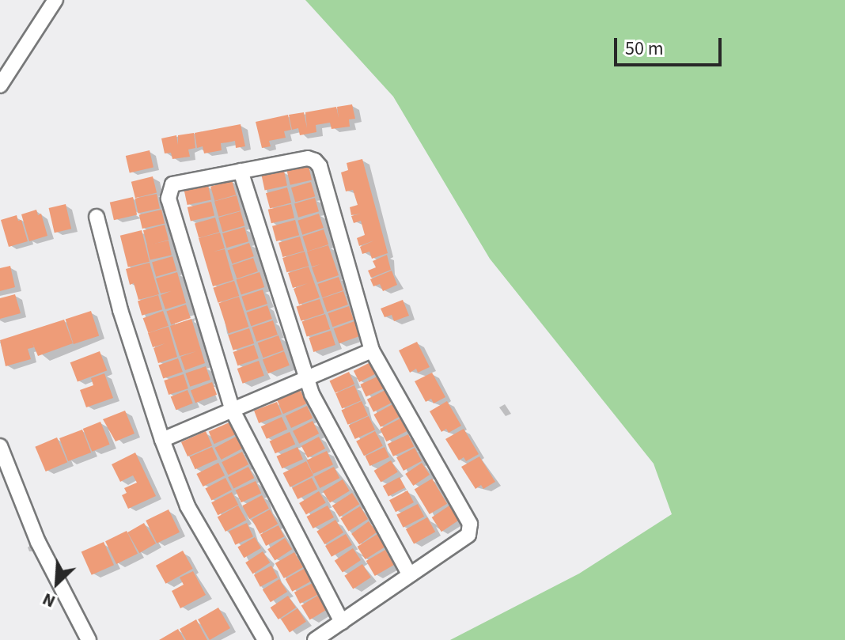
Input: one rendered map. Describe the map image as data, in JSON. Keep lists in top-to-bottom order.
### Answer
{
  "scale_bar": "50 m",
  "north": "bottom left"
}
